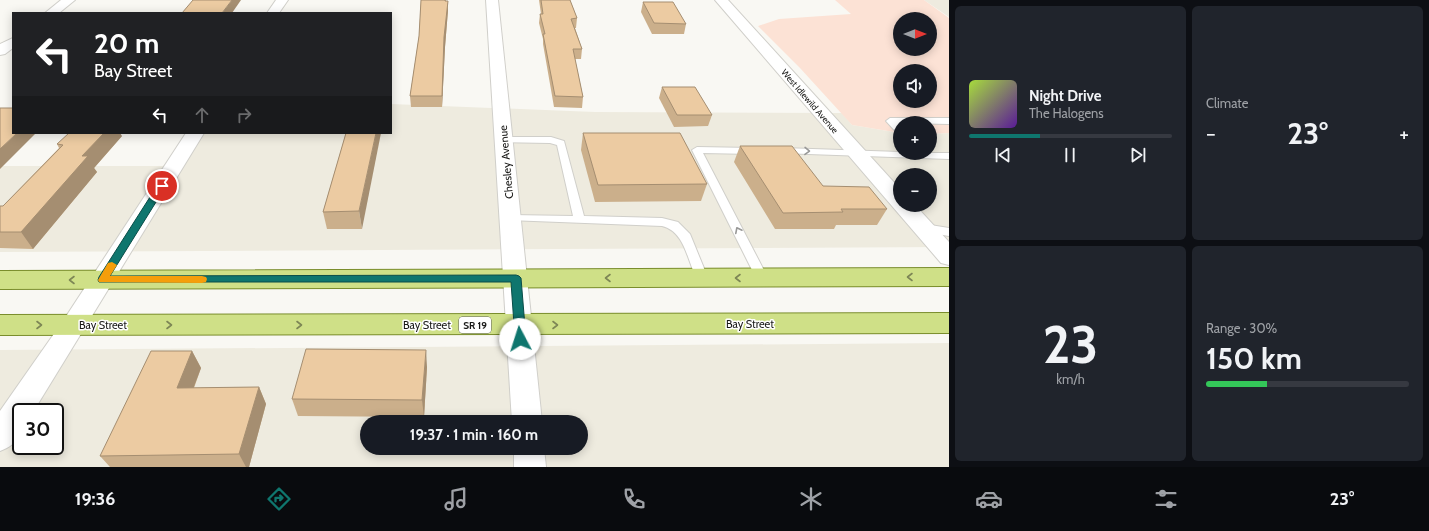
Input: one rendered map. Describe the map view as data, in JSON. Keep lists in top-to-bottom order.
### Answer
{
  "streets": {
    "main road": ["Bay Street", "SR 19"],
    "street": ["West Idlewild Avenue", "Chesley Avenue"]
  },
  "crossings": [
    ["Chesley Avenue", "Bay Street"]
  ],
  "north": "right",
  "page": {
    "tile": [
      "Climate",
      ["23", "km/h"],
      ["Range · 30%", "150 km"]
    ],
    "map_buttons": ["+", "−"],
    "turn": ["20 m", "Bay Street"],
    "song": ["Night Drive", "The Halogens"],
    "heat": ["−", "23°", "+"],
    "limit": "30",
    "trip": "19:37 · 1 min · 160 m",
    "tabs": ["19:36", "23°"]
  }
}
